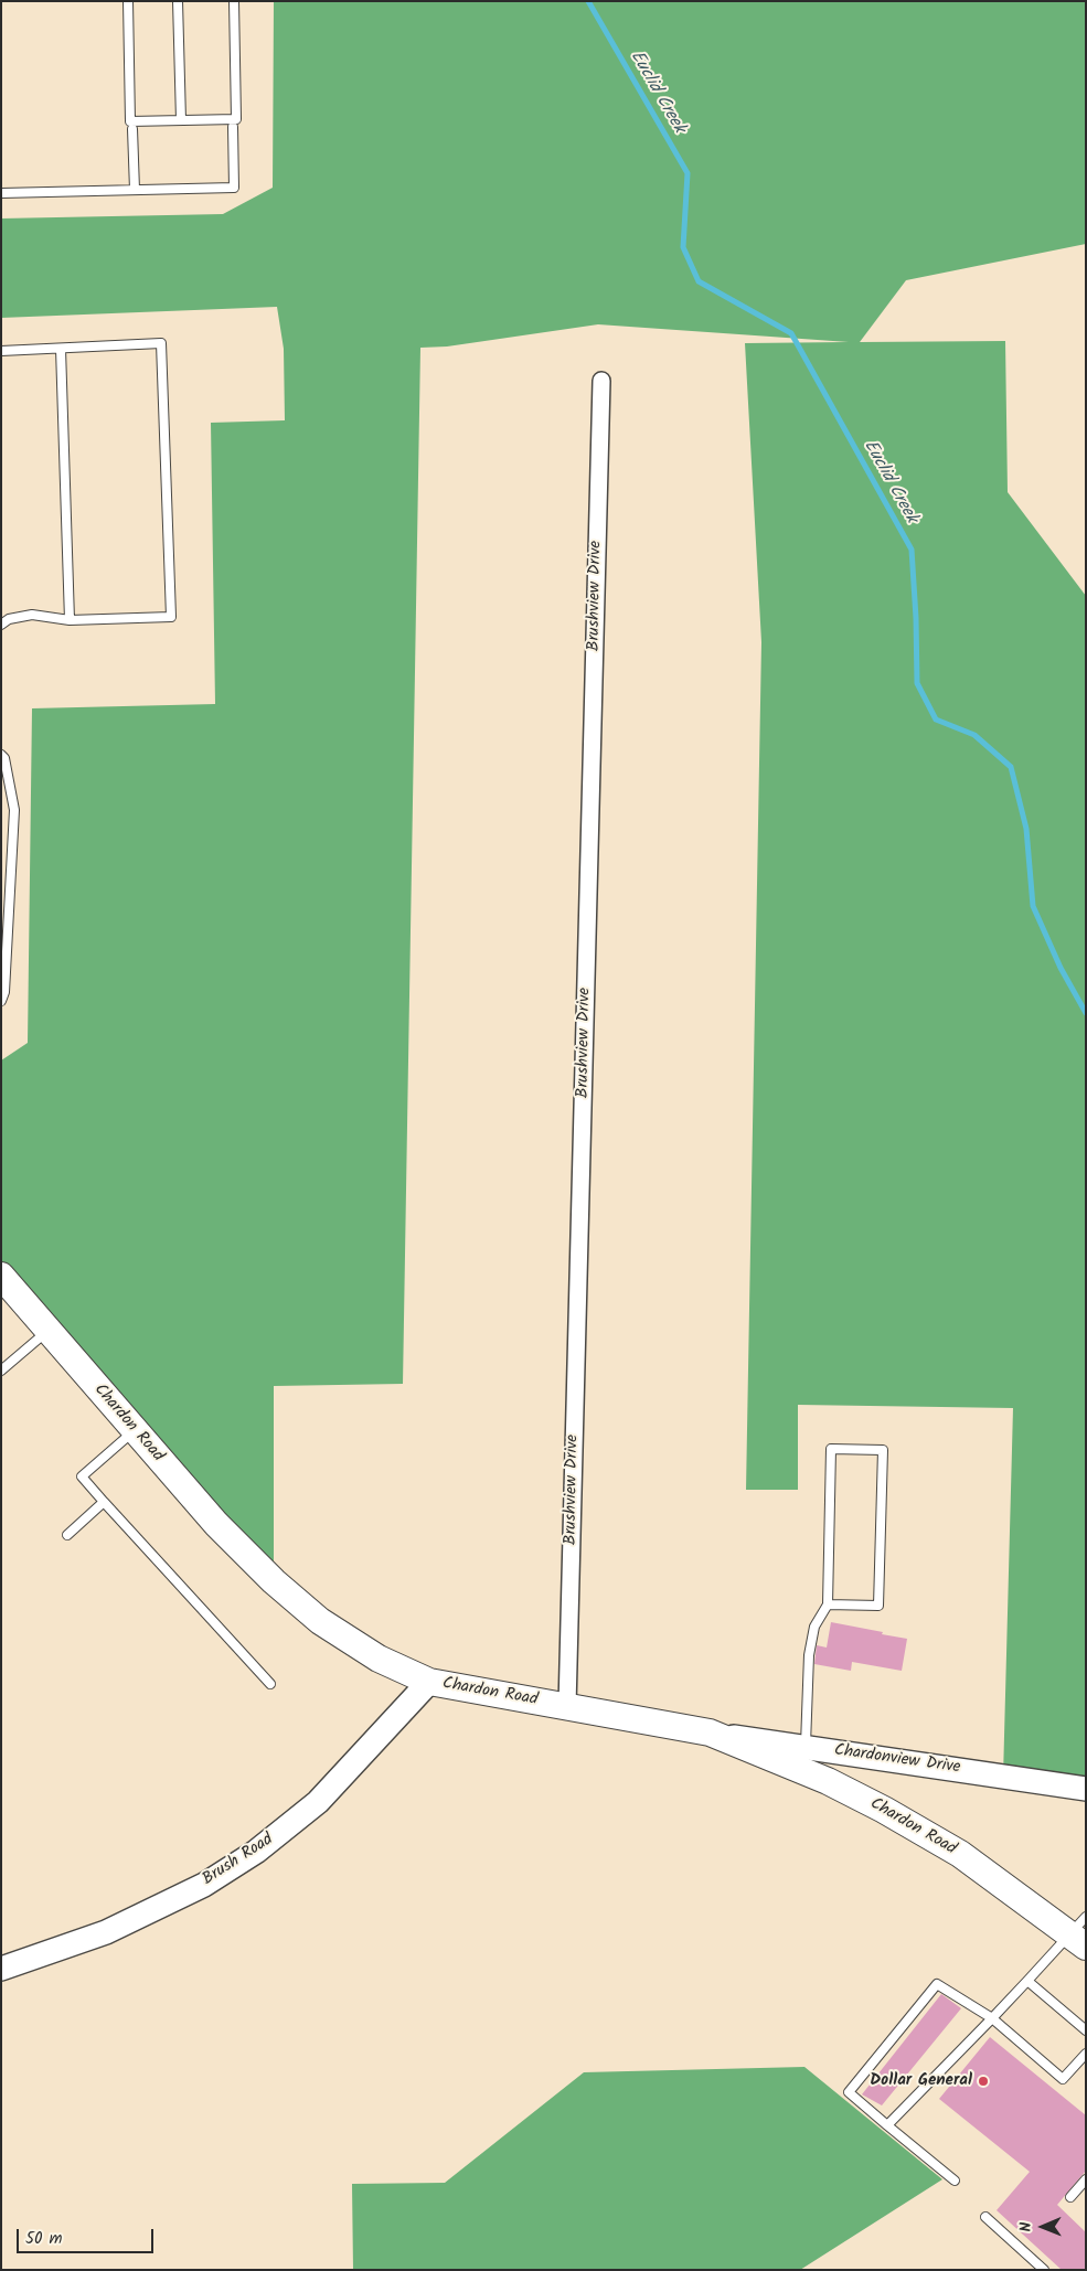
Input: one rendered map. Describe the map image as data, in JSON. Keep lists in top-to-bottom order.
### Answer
{
  "streets": {
    "main road": ["Chardon Road"],
    "street": ["Brushview Drive", "Chardonview Drive", "Brush Road"]
  },
  "crossings": [
    ["Brushview Drive", "Chardon Road"],
    ["Chardon Road", "Chardonview Drive"],
    ["Chardon Road", "Brush Road"]
  ],
  "water": ["Euclid Creek"],
  "places": ["Dollar General"],
  "scale_bar": "50 m",
  "north": "left"
}
